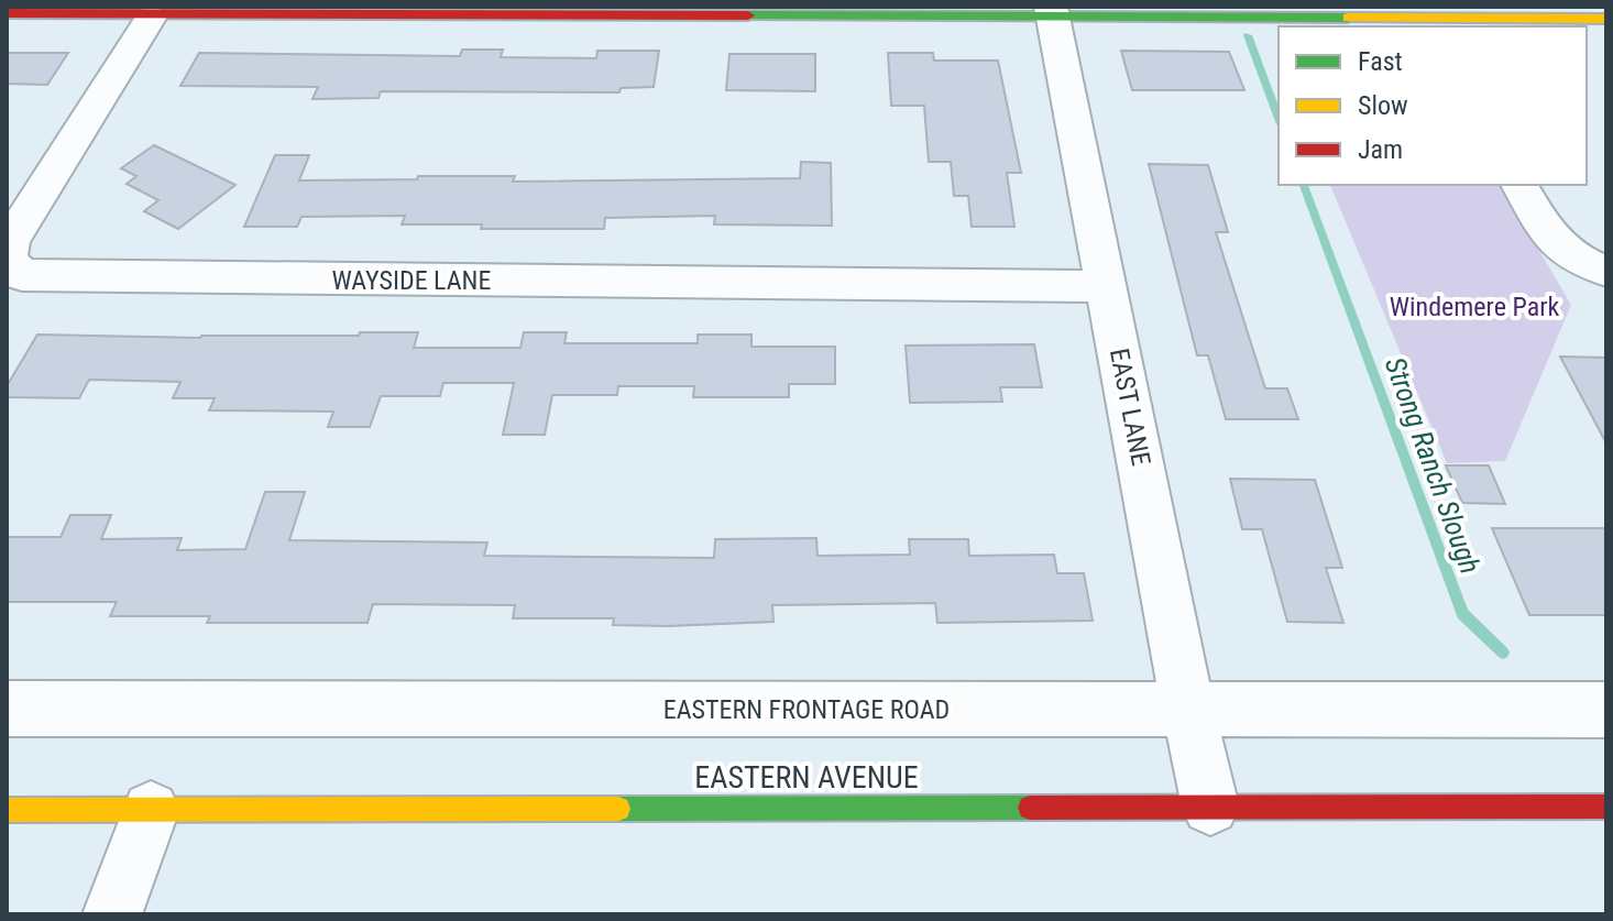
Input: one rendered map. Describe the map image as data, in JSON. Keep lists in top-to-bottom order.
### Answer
{
  "streets": {
    "street": [
      "WAYSIDE LANE",
      "EAST LANE",
      "EASTERN FRONTAGE ROAD",
      "EASTERN AVENUE"
    ]
  },
  "crossings": [
    ["WAYSIDE LANE", "EAST LANE"],
    ["EAST LANE", "EASTERN FRONTAGE ROAD"],
    ["EAST LANE", "EASTERN AVENUE"]
  ],
  "water": ["Strong Ranch Slough"],
  "parks": ["Windemere Park"],
  "legend": ["Fast", "Slow", "Jam"]
}
